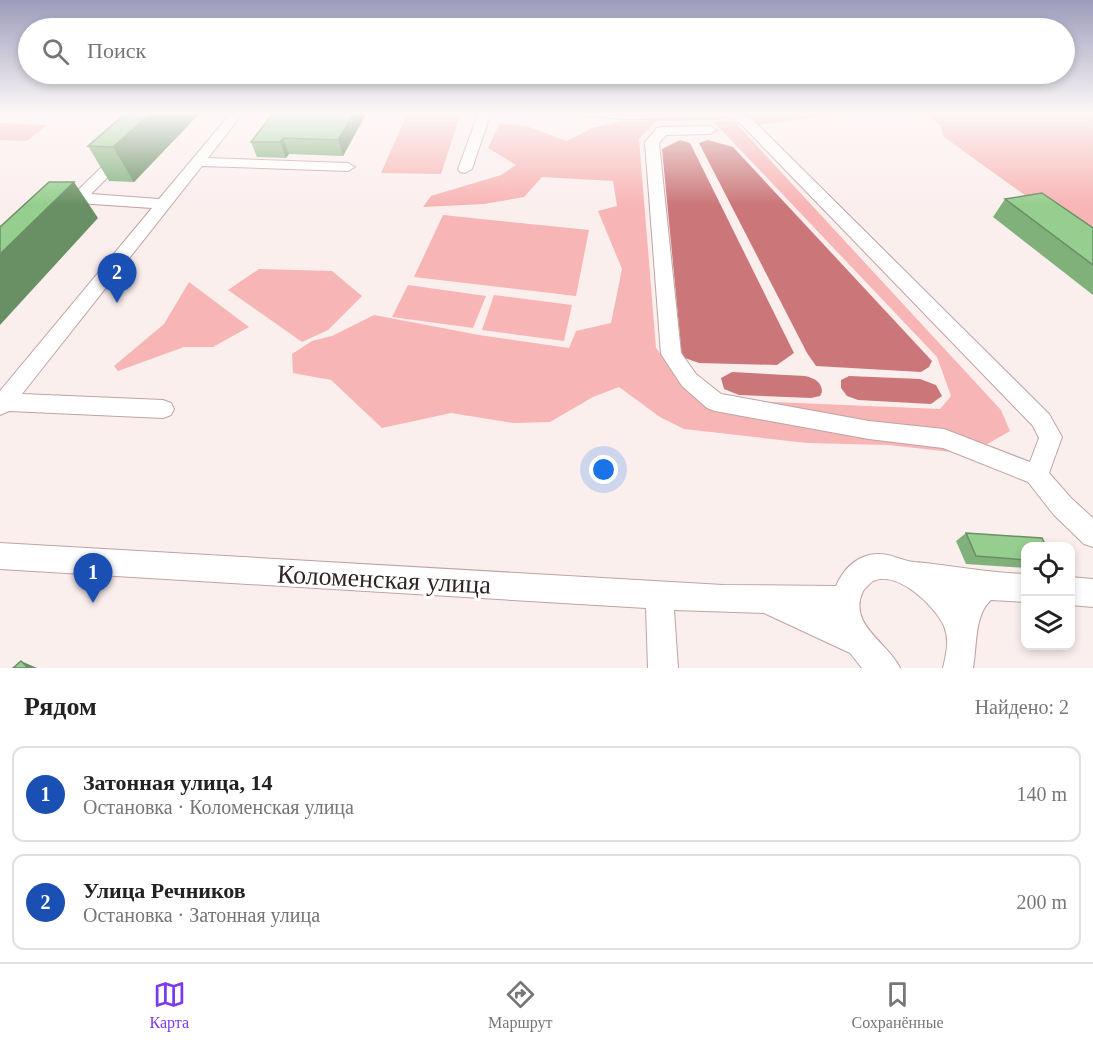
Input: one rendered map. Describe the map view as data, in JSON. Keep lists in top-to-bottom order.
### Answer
{
  "streets": {
    "street": ["Коломенская улица"]
  },
  "page": {
    "search": "Поиск",
    "pins": ["2", "1"],
    "heading": ["Рядом", "Найдено: 2"],
    "list": [
      {
        "mark": "1",
        "name": "Затонная улица, 14",
        "note": "Остановка · Коломенская улица",
        "value": "140 m"
      },
      {
        "mark": "2",
        "name": "Улица Речников",
        "note": "Остановка · Затонная улица",
        "value": "200 m"
      }
    ],
    "nav": ["Карта", "Маршрут", "Сохранённые"]
  }
}
